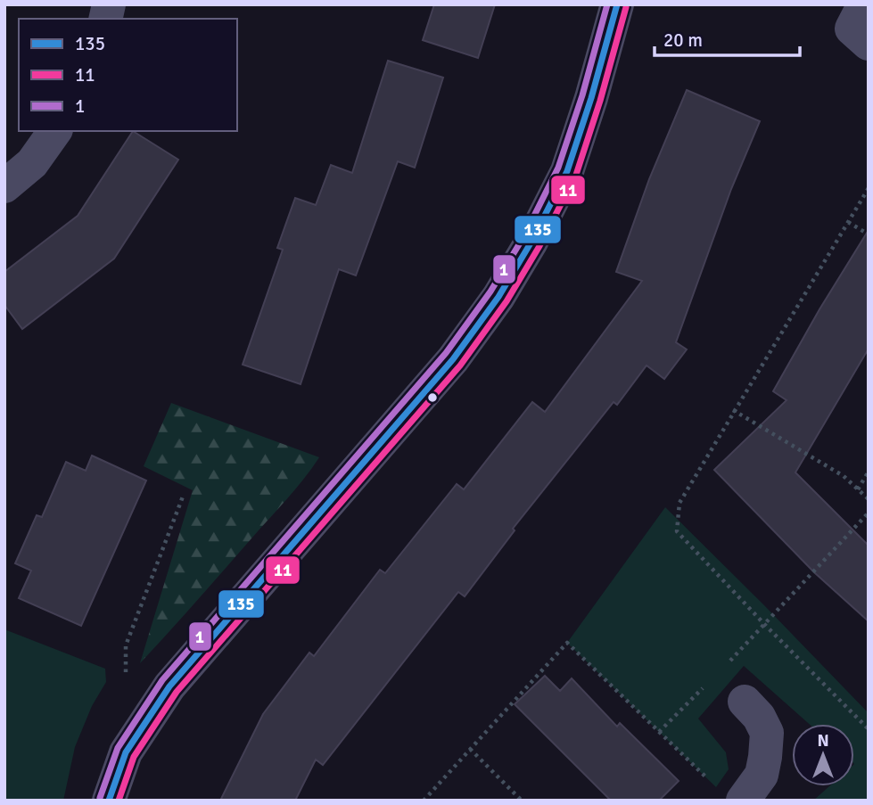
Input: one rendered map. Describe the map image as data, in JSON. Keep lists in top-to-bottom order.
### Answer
{
  "lines": ["transit line 135", "transit line 1", "transit line 11"],
  "legend": ["135", "11", "1"],
  "scale_bar": "20 m",
  "north": "top"
}
